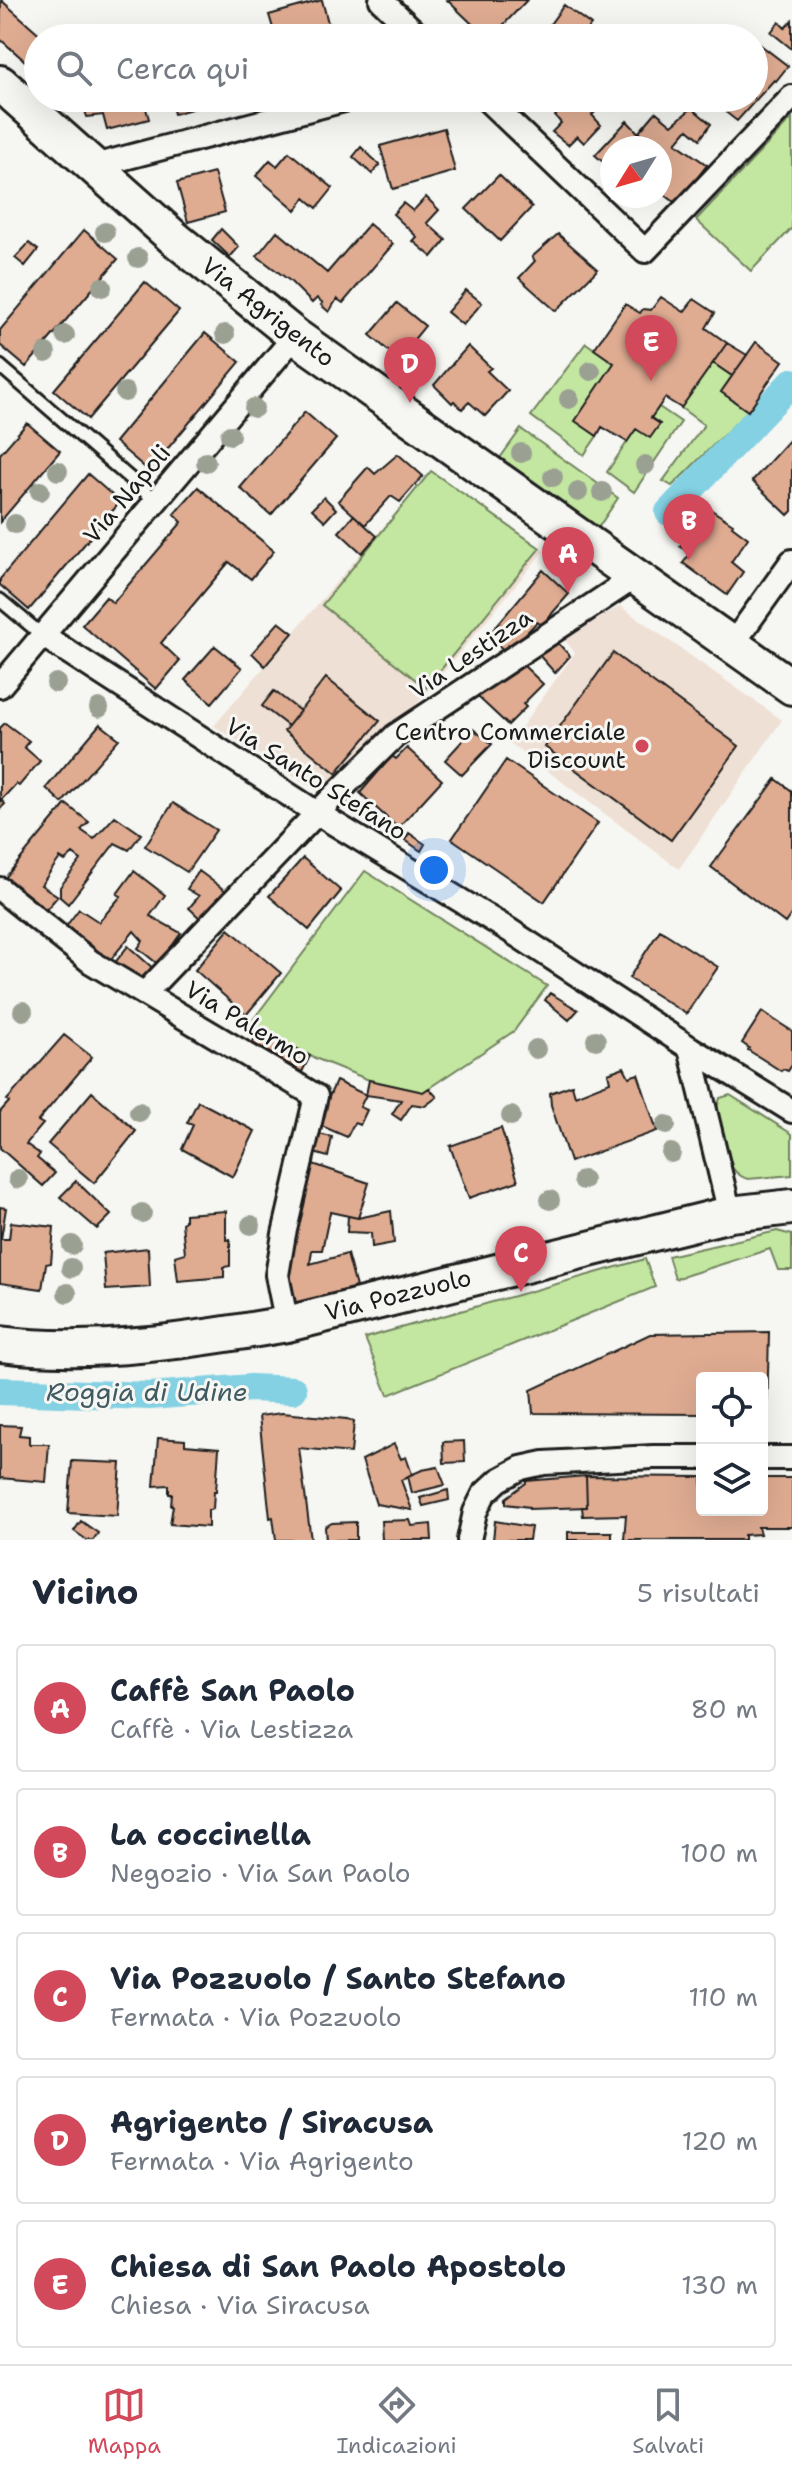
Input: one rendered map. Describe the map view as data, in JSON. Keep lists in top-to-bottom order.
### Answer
{
  "streets": {
    "main road": ["Via Agrigento", "Via Pozzuolo"],
    "street": [
      "Via Napoli",
      "Via Lestizza",
      "Via Santo Stefano",
      "Via Palermo"
    ]
  },
  "crossings": [
    ["Via Agrigento", "Via Napoli"],
    ["Via Agrigento", "Via Lestizza"],
    ["Via Napoli", "Via Santo Stefano"],
    ["Via Lestizza", "Via Santo Stefano"],
    ["Via Lestizza", "Via Palermo"],
    ["Via Palermo", "Via Pozzuolo"]
  ],
  "water": ["Roggia di Udine"],
  "places": ["Centro Commerciale Discount"],
  "north": "bottom left",
  "page": {
    "search": "Cerca qui",
    "pins": [
      "E",
      "D",
      "B",
      "A",
      "C"
    ],
    "heading": ["Vicino", "5 risultati"],
    "list": [
      {
        "mark": "A",
        "name": "Caffè San Paolo",
        "note": "Caffè · Via Lestizza",
        "value": "80 m"
      },
      {
        "mark": "B",
        "name": "La coccinella",
        "note": "Negozio · Via San Paolo",
        "value": "100 m"
      },
      {
        "mark": "C",
        "name": "Via Pozzuolo / Santo Stefano",
        "note": "Fermata · Via Pozzuolo",
        "value": "110 m"
      },
      {
        "mark": "D",
        "name": "Agrigento / Siracusa",
        "note": "Fermata · Via Agrigento",
        "value": "120 m"
      },
      {
        "mark": "E",
        "name": "Chiesa di San Paolo Apostolo",
        "note": "Chiesa · Via Siracusa",
        "value": "130 m"
      }
    ],
    "nav": ["Mappa", "Indicazioni", "Salvati"]
  }
}
